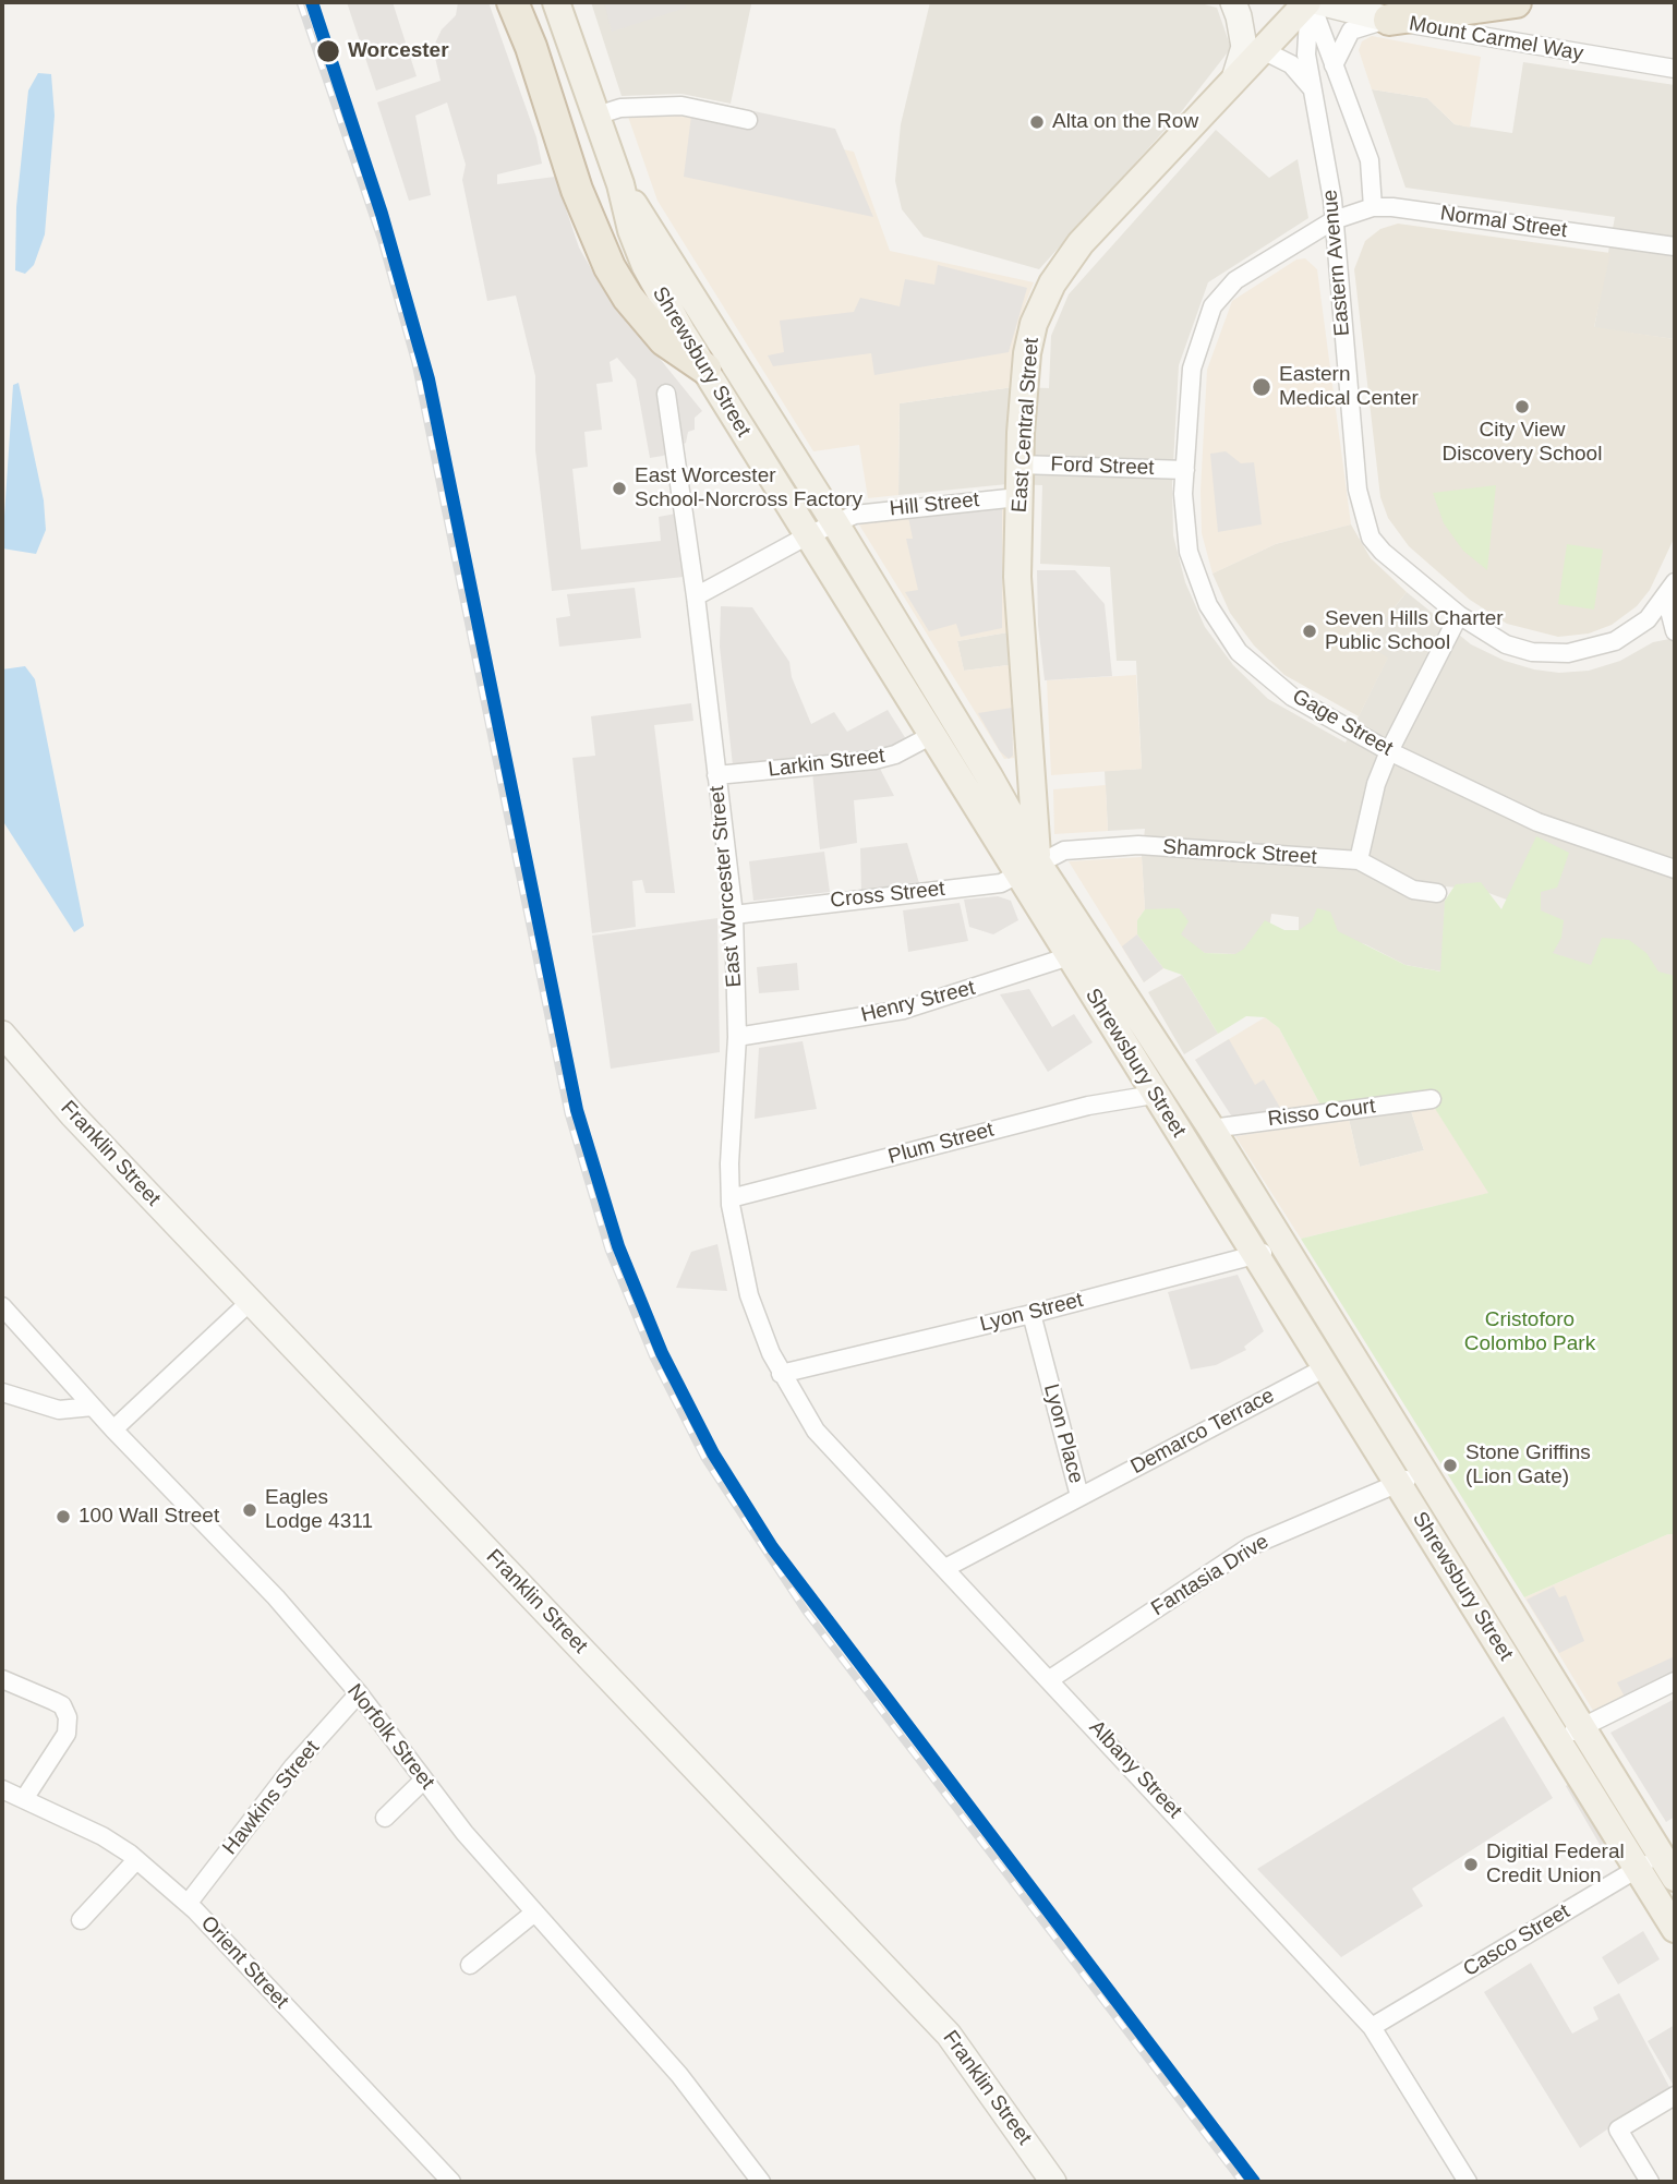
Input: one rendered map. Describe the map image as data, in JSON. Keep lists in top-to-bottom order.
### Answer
{
  "streets": {
    "main road": [
      "Mount Carmel Way",
      "Shrewsbury Street",
      "East Central Street",
      "Franklin Street"
    ],
    "street": [
      "Normal Street",
      "Eastern Avenue",
      "Ford Street",
      "Hill Street",
      "Gage Street",
      "Larkin Street",
      "Shamrock Street",
      "East Worcester Street",
      "Cross Street",
      "Henry Street",
      "Risso Court",
      "Plum Street",
      "Lyon Street",
      "Demarco Terrace",
      "Lyon Place",
      "Fantasia Drive",
      "Norfolk Street",
      "Albany Street",
      "Hawkins Street",
      "Casco Street",
      "Orient Street"
    ]
  },
  "crossings": [
    ["Normal Street", "Eastern Avenue"],
    ["Normal Street", "Gage Street"],
    ["Eastern Avenue", "East Central Street"],
    ["Eastern Avenue", "Gage Street"],
    ["Shrewsbury Street", "East Central Street"],
    ["Shrewsbury Street", "Hill Street"],
    ["Shrewsbury Street", "Larkin Street"],
    ["Shrewsbury Street", "Shamrock Street"],
    ["Shrewsbury Street", "Cross Street"],
    ["Shrewsbury Street", "Henry Street"],
    ["Shrewsbury Street", "Risso Court"],
    ["Shrewsbury Street", "Plum Street"],
    ["Shrewsbury Street", "Lyon Street"],
    ["Shrewsbury Street", "Demarco Terrace"],
    ["Shrewsbury Street", "Fantasia Drive"],
    ["Shrewsbury Street", "Casco Street"],
    ["East Central Street", "Ford Street"],
    ["East Central Street", "Hill Street"],
    ["East Central Street", "Shamrock Street"],
    ["East Central Street", "Cross Street"],
    ["Ford Street", "Gage Street"],
    ["Hill Street", "East Worcester Street"],
    ["Larkin Street", "East Worcester Street"],
    ["Shamrock Street", "Cross Street"],
    ["East Worcester Street", "Cross Street"],
    ["East Worcester Street", "Henry Street"],
    ["East Worcester Street", "Plum Street"],
    ["East Worcester Street", "Lyon Street"],
    ["East Worcester Street", "Albany Street"],
    ["Lyon Street", "Lyon Place"],
    ["Lyon Street", "Albany Street"],
    ["Demarco Terrace", "Lyon Place"],
    ["Lyon Place", "Albany Street"],
    ["Fantasia Drive", "Albany Street"],
    ["Norfolk Street", "Hawkins Street"],
    ["Albany Street", "Casco Street"],
    ["Hawkins Street", "Orient Street"]
  ],
  "parks": ["Cristoforo Colombo Park"],
  "places": [
    "Worcester",
    "Alta on the Row",
    "Eastern Medical Center",
    "City View Discovery School",
    "East Worcester School-Norcross Factory",
    "Seven Hills Charter Public School",
    "Stone Griffins (Lion Gate)",
    "Eagles Lodge 4311",
    "100 Wall Street",
    "Digitial Federal Credit Union"
  ]
}
